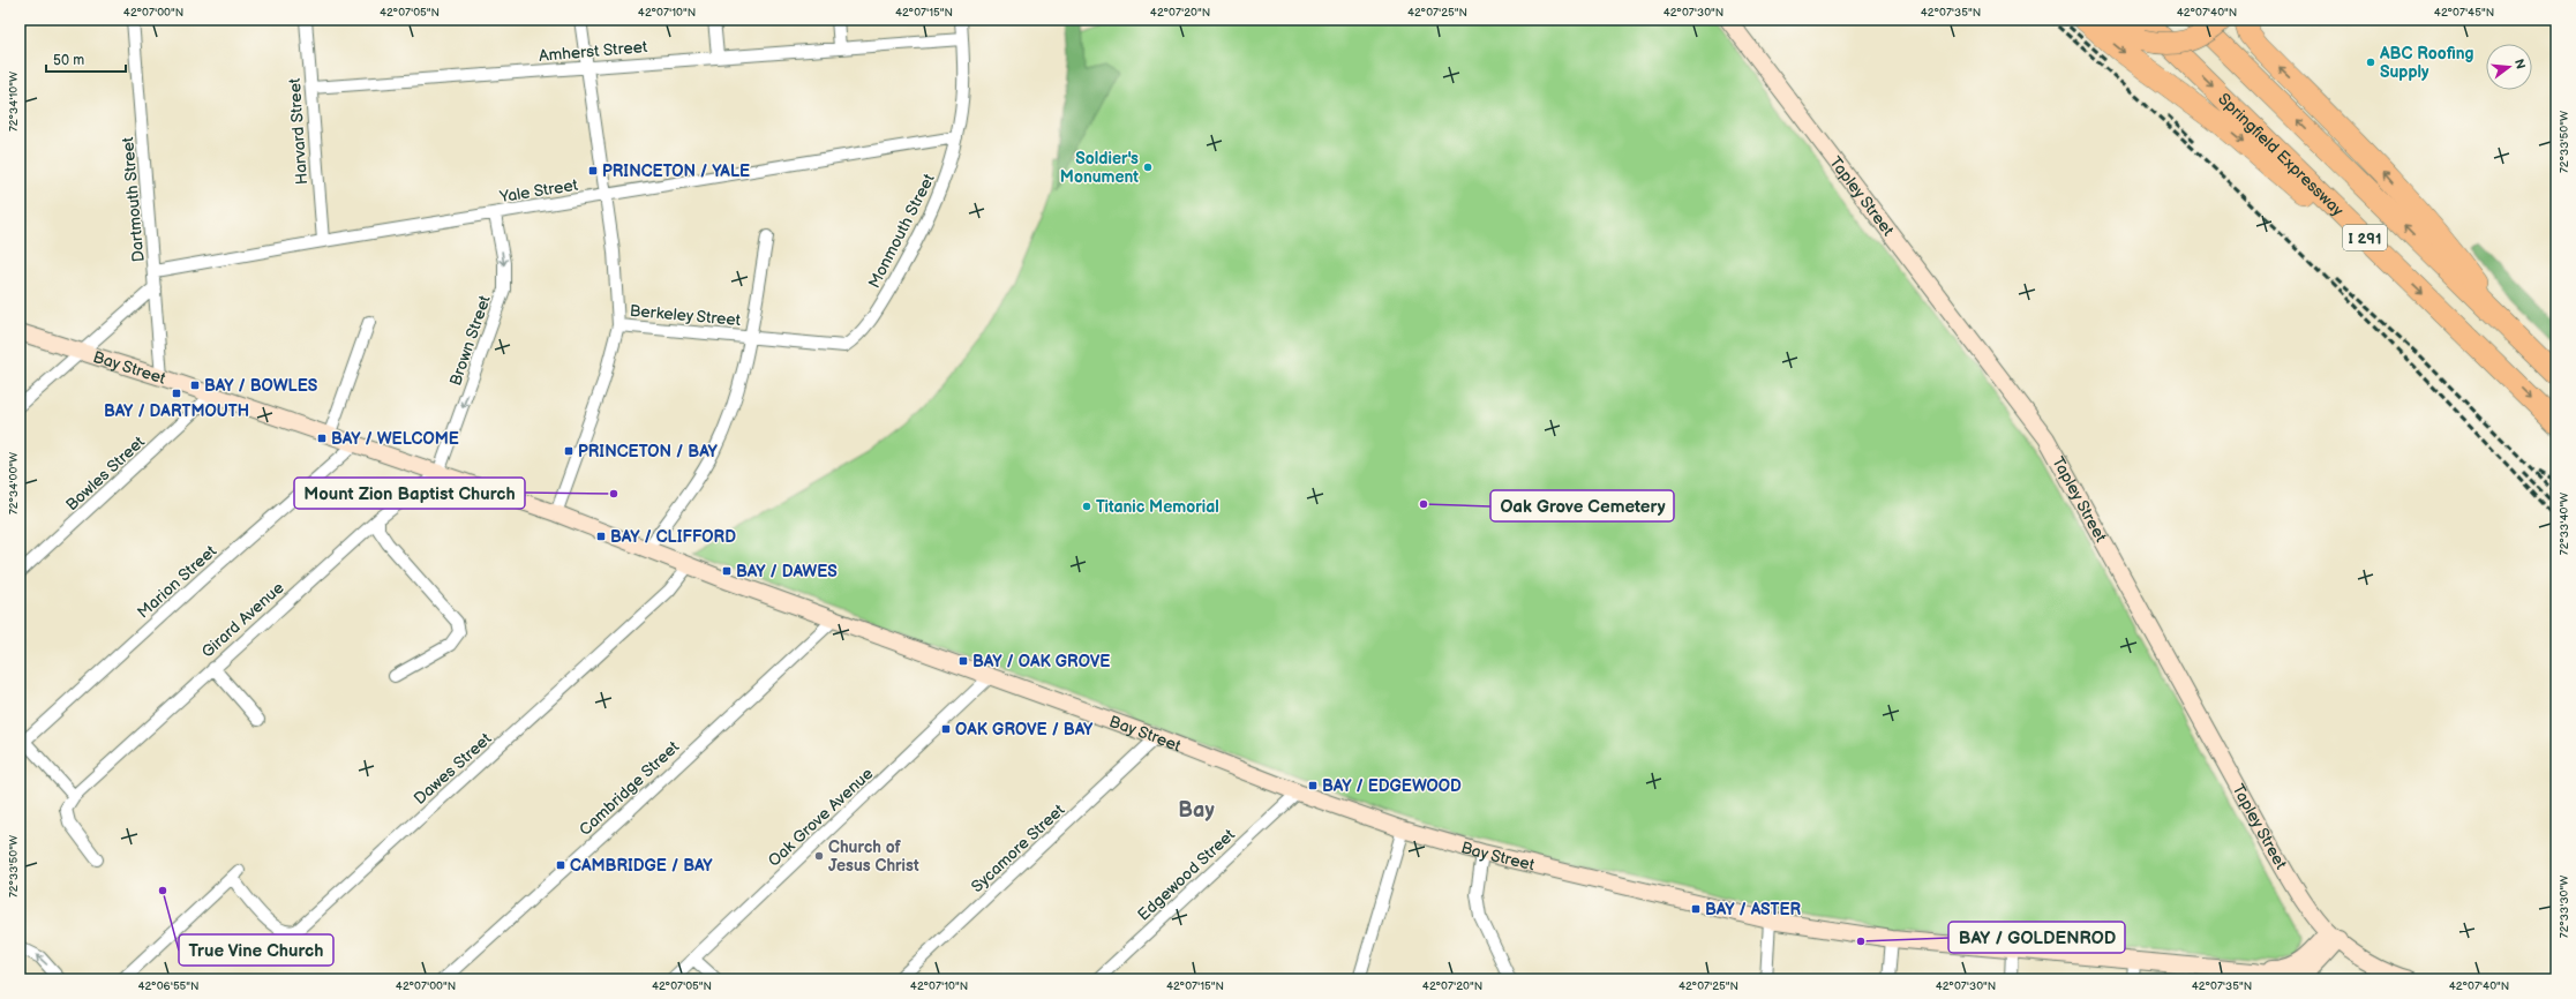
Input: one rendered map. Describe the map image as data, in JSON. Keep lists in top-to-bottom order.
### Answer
{
  "streets": {
    "highway": ["Springfield Expressway", "I 291"],
    "main road": ["Tapley Street", "Bay Street"],
    "street": [
      "Amherst Street",
      "Harvard Street",
      "Yale Street",
      "Dartmouth Street",
      "Monmouth Street",
      "Berkeley Street",
      "Brown Street",
      "Bowles Street",
      "Marion Street",
      "Girard Avenue",
      "Dawes Street",
      "Cambridge Street",
      "Oak Grove Avenue",
      "Sycamore Street",
      "Edgewood Street"
    ]
  },
  "crossings": [
    ["Amherst Street", "Harvard Street"],
    ["Amherst Street", "Monmouth Street"],
    ["Harvard Street", "Yale Street"],
    ["Yale Street", "Dartmouth Street"],
    ["Yale Street", "Monmouth Street"],
    ["Yale Street", "Brown Street"],
    ["Tapley Street", "Bay Street"],
    ["Dartmouth Street", "Bay Street"],
    ["Monmouth Street", "Berkeley Street"],
    ["Brown Street", "Bay Street"],
    ["Brown Street", "Girard Avenue"],
    ["Bay Street", "Bowles Street"],
    ["Bay Street", "Marion Street"],
    ["Bay Street", "Girard Avenue"],
    ["Bay Street", "Dawes Street"],
    ["Bay Street", "Cambridge Street"],
    ["Bay Street", "Oak Grove Avenue"],
    ["Bay Street", "Sycamore Street"],
    ["Bay Street", "Edgewood Street"]
  ],
  "one_way": ["Brown Street"],
  "districts": ["Bay"],
  "places": {
    "other": [
      "ABC Roofing Supply",
      "Soldier's Monument",
      "Mount Zion Baptist Church",
      "Oak Grove Cemetery",
      "Titanic Memorial",
      "Church of Jesus Christ",
      "True Vine Church",
      "BAY / GOLDENROD"
    ],
    "transit": [
      "PRINCETON / YALE",
      "BAY / BOWLES",
      "BAY / DARTMOUTH",
      "BAY / WELCOME",
      "PRINCETON / BAY",
      "BAY / CLIFFORD",
      "BAY / DAWES",
      "BAY / OAK GROVE",
      "OAK GROVE / BAY",
      "BAY / EDGEWOOD",
      "CAMBRIDGE / BAY",
      "BAY / ASTER"
    ]
  },
  "scale_bar": "50 m",
  "north": "right",
  "coordinates": [
    "42°07'00\"N",
    "42°07'05\"N",
    "42°07'10\"N",
    "42°07'15\"N",
    "42°07'20\"N",
    "42°07'25\"N",
    "42°07'30\"N",
    "42°07'35\"N",
    "42°07'40\"N",
    "42°07'45\"N",
    "72°34'10\"W",
    "72°33'50\"W",
    "72°34'00\"W",
    "72°33'40\"W",
    "72°33'30\"W",
    "42°06'55\"N"
  ]
}
